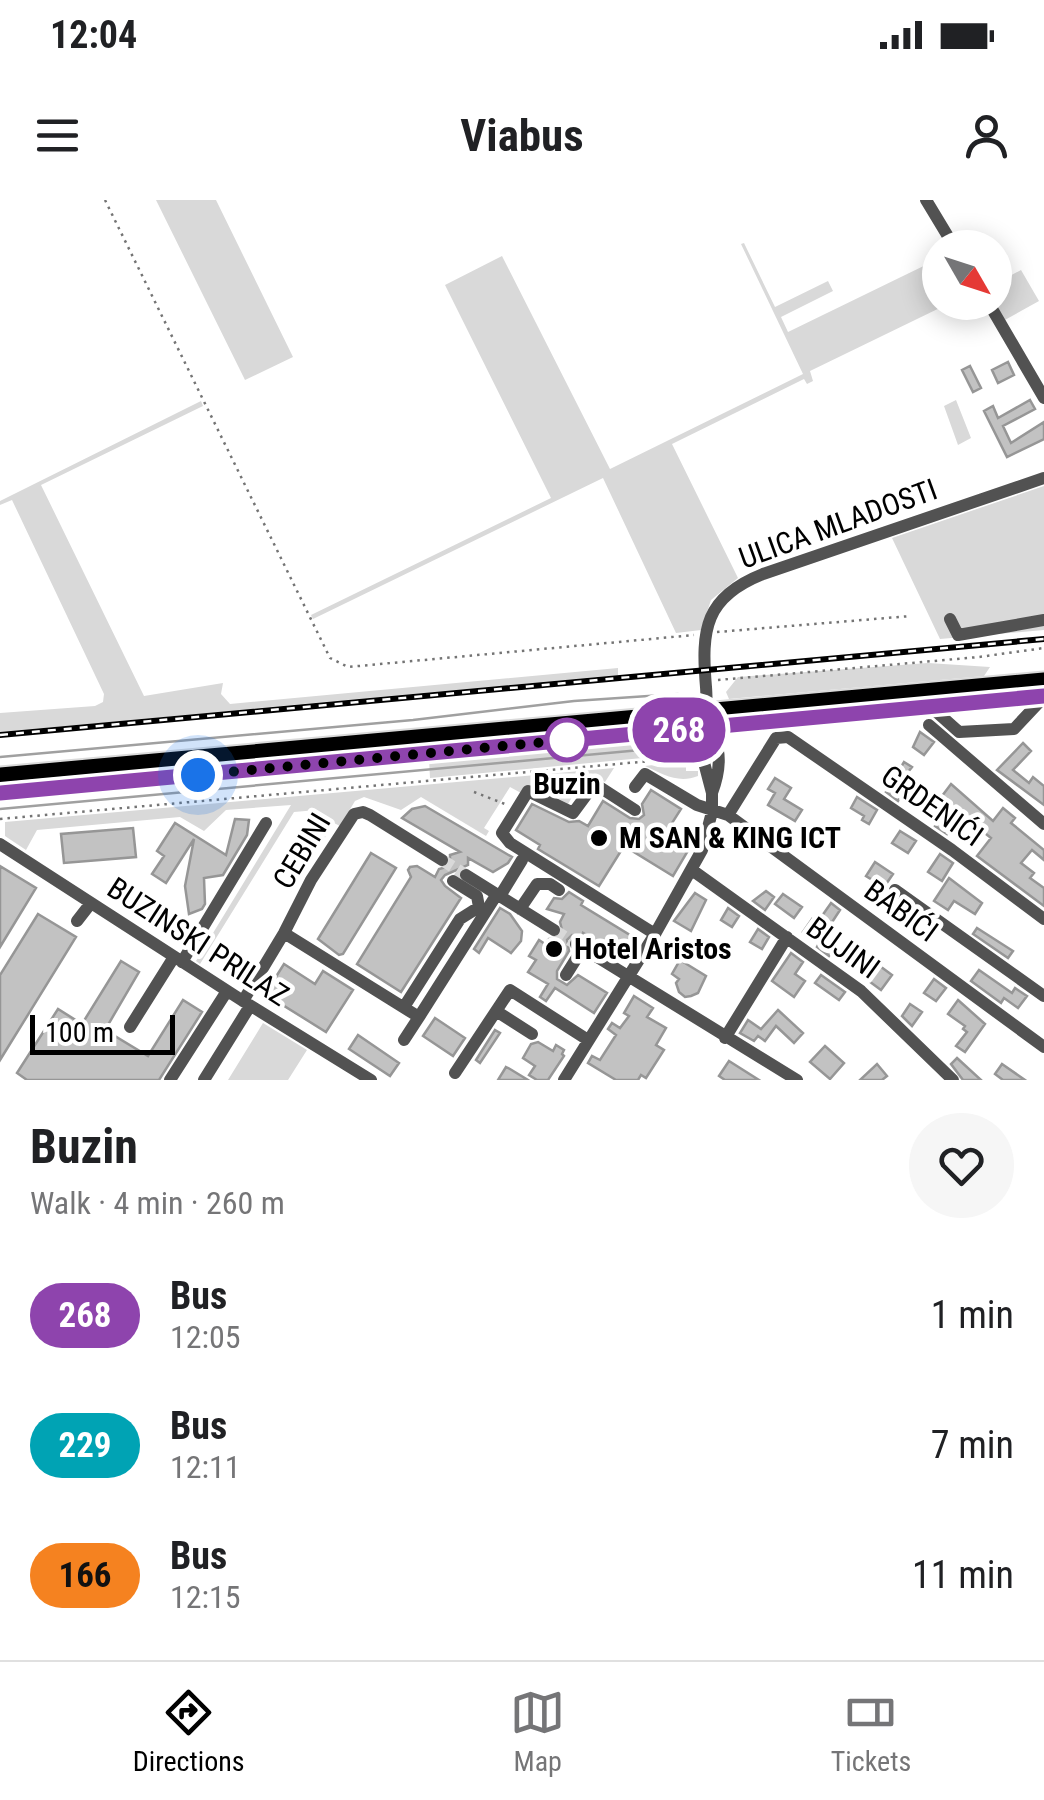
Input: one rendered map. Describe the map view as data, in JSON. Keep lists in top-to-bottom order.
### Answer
{
  "streets": {
    "street": [
      "ULICA MLADOSTI",
      "GRDENIĆI",
      "CEBINI",
      "BABIĆI",
      "BUZINSKI PRILAZ",
      "BUJINI"
    ]
  },
  "crossings": [
    ["GRDENIĆI", "BABIĆI"],
    ["CEBINI", "BUZINSKI PRILAZ"]
  ],
  "places": ["Buzin", "M SAN & KING ICT", "Hotel Aristos"],
  "lines": ["bus line 268"],
  "scale_bar": "100 m",
  "north": "bottom right",
  "page": {
    "status": "12:04",
    "header": "Viabus",
    "on_map": "268",
    "scale": "100 m",
    "heading": ["Buzin", "Walk · 4 min · 260 m"],
    "list": [
      {
        "mark": "268",
        "name": "Bus",
        "note": "12:05",
        "value": "1 min"
      },
      {
        "mark": "229",
        "name": "Bus",
        "note": "12:11",
        "value": "7 min"
      },
      {
        "mark": "166",
        "name": "Bus",
        "note": "12:15",
        "value": "11 min"
      }
    ],
    "tabs": ["Directions", "Map", "Tickets"]
  }
}
